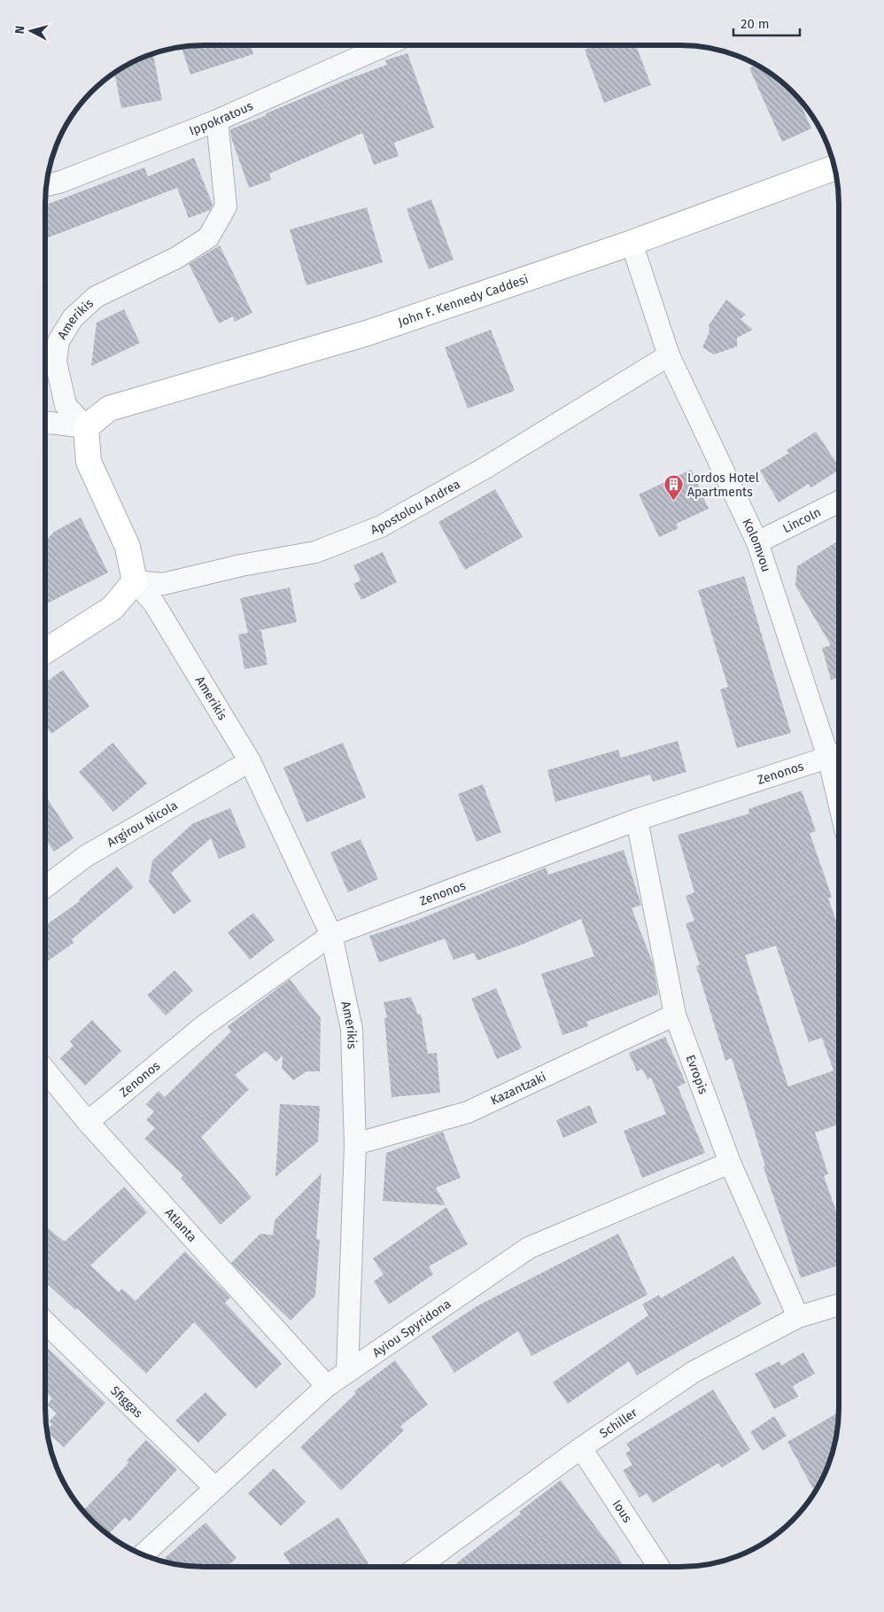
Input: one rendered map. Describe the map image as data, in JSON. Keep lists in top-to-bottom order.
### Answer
{
  "streets": {
    "street": [
      "Ippokratous",
      "John F. Kennedy Caddesi",
      "Amerikis",
      "Apostolou Andrea",
      "Lincoln",
      "Kolomvou",
      "Zenonos",
      "Argirou Nicola",
      "Evropis",
      "Kazantzaki",
      "Atlanta",
      "Ayiou Spyridona",
      "Sfiggas",
      "Schiller",
      "Ious"
    ]
  },
  "crossings": [
    ["Ippokratous", "Amerikis"],
    ["John F. Kennedy Caddesi", "Amerikis"],
    ["John F. Kennedy Caddesi", "Kolomvou"],
    ["Amerikis", "Apostolou Andrea"],
    ["Amerikis", "Zenonos"],
    ["Amerikis", "Argirou Nicola"],
    ["Amerikis", "Kazantzaki"],
    ["Amerikis", "Ayiou Spyridona"],
    ["Apostolou Andrea", "Kolomvou"],
    ["Lincoln", "Kolomvou"],
    ["Kolomvou", "Zenonos"],
    ["Zenonos", "Evropis"],
    ["Zenonos", "Atlanta"],
    ["Evropis", "Kazantzaki"],
    ["Evropis", "Ayiou Spyridona"],
    ["Evropis", "Schiller"],
    ["Atlanta", "Ayiou Spyridona"],
    ["Ayiou Spyridona", "Sfiggas"],
    ["Schiller", "Ious"]
  ],
  "places": {
    "building": ["Lordos Hotel Apartments"]
  },
  "scale_bar": "20 m",
  "north": "left"
}
